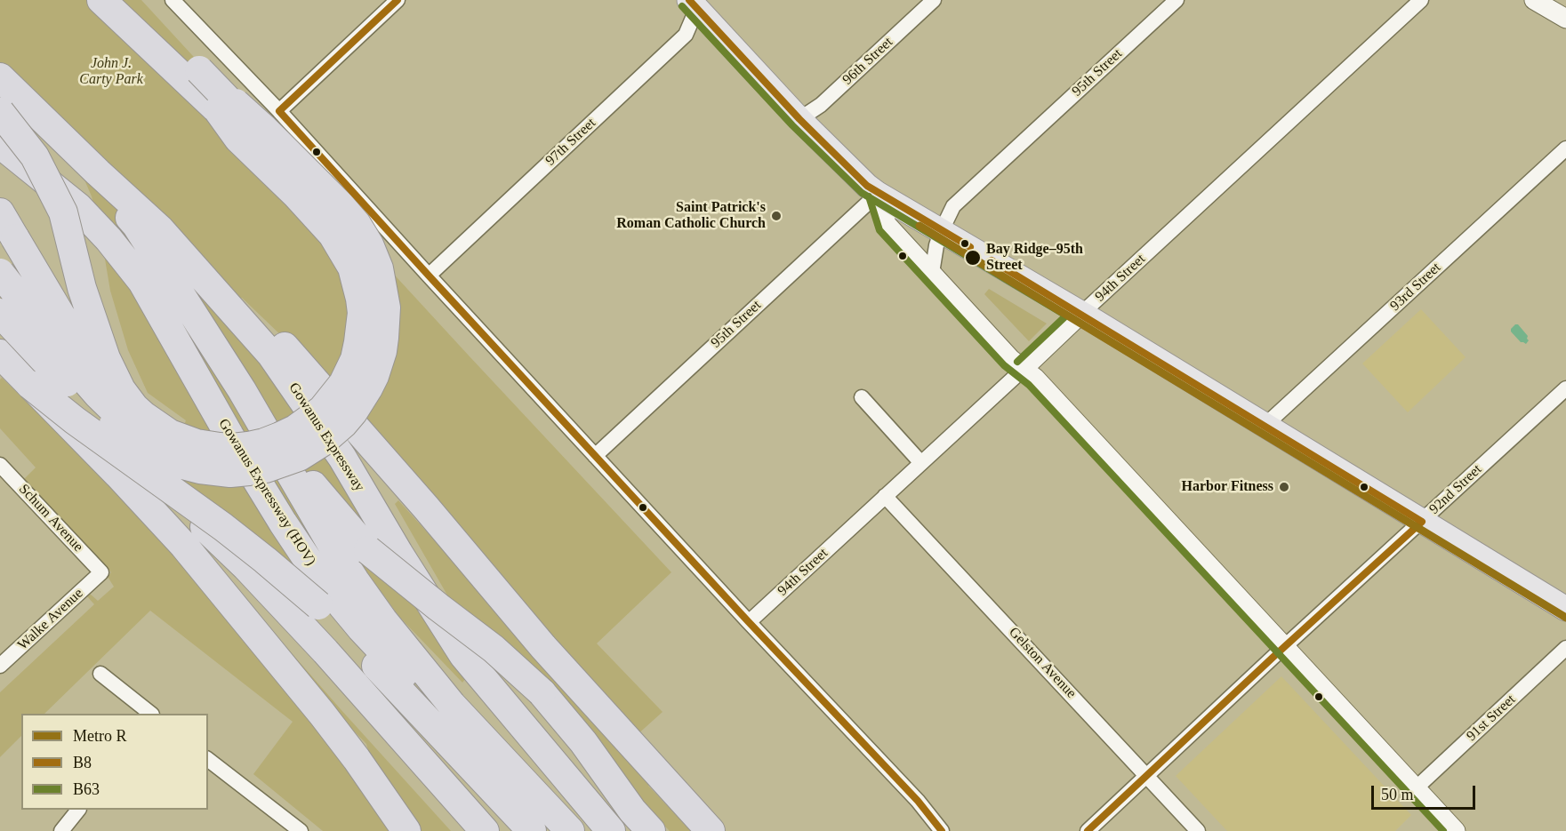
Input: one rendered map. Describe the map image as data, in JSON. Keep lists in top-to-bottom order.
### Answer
{
  "streets": {
    "highway": ["Gowanus Expressway", "Gowanus Expressway (HOV)"],
    "street": [
      "96th Street",
      "95th Street",
      "97th Street",
      "94th Street",
      "93rd Street",
      "92nd Street",
      "Schum Avenue",
      "Walke Avenue",
      "Gelston Avenue",
      "91st Street"
    ]
  },
  "crossings": [
    ["94th Street", "Gelston Avenue"],
    ["92nd Street", "Gelston Avenue"],
    ["Schum Avenue", "Walke Avenue"]
  ],
  "parks": ["John J. Carty Park"],
  "places": ["Saint Patrick's Roman Catholic Church", "Bay Ridge–95th Street", "Harbor Fitness"],
  "lines": ["transit line B8", "transit line B63", "metro line R"],
  "legend": ["Metro R", "B8", "B63"],
  "scale_bar": "50 m"
}
